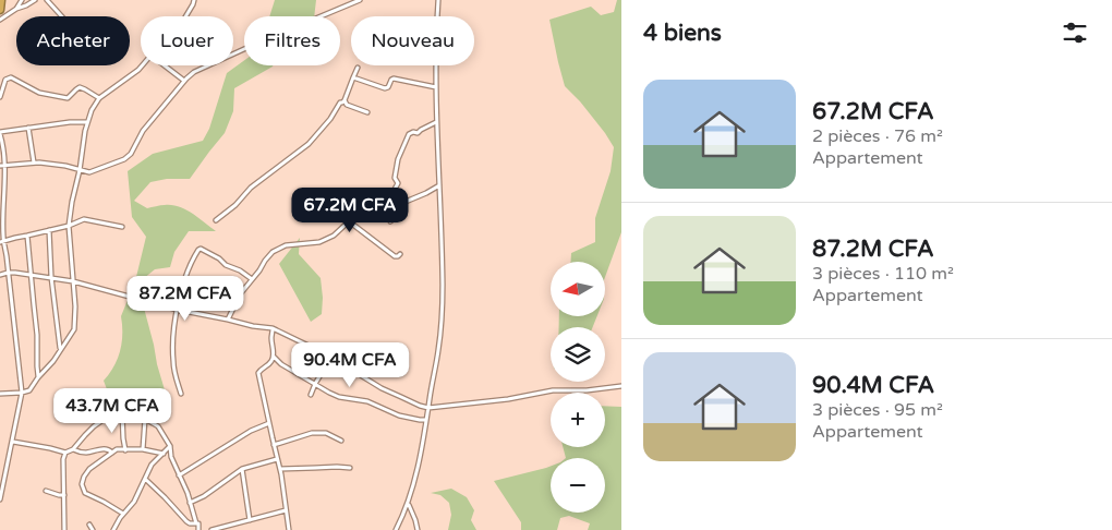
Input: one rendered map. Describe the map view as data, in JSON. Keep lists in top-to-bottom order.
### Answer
{
  "north": "left",
  "page": {
    "heading": "4 biens",
    "chip": [
      "Acheter",
      "Louer",
      "Filtres",
      "Nouveau"
    ],
    "list": [
      {
        "name": "67.2M CFA",
        "note": "2 pièces · 76 m² · Appartement"
      },
      {
        "name": "87.2M CFA",
        "note": "3 pièces · 110 m² · Appartement"
      },
      {
        "name": "90.4M CFA",
        "note": "3 pièces · 95 m² · Appartement"
      }
    ],
    "price": [
      "67.2M CFA",
      "87.2M CFA",
      "90.4M CFA",
      "43.7M CFA"
    ],
    "map_buttons": ["+", "−"]
  }
}
